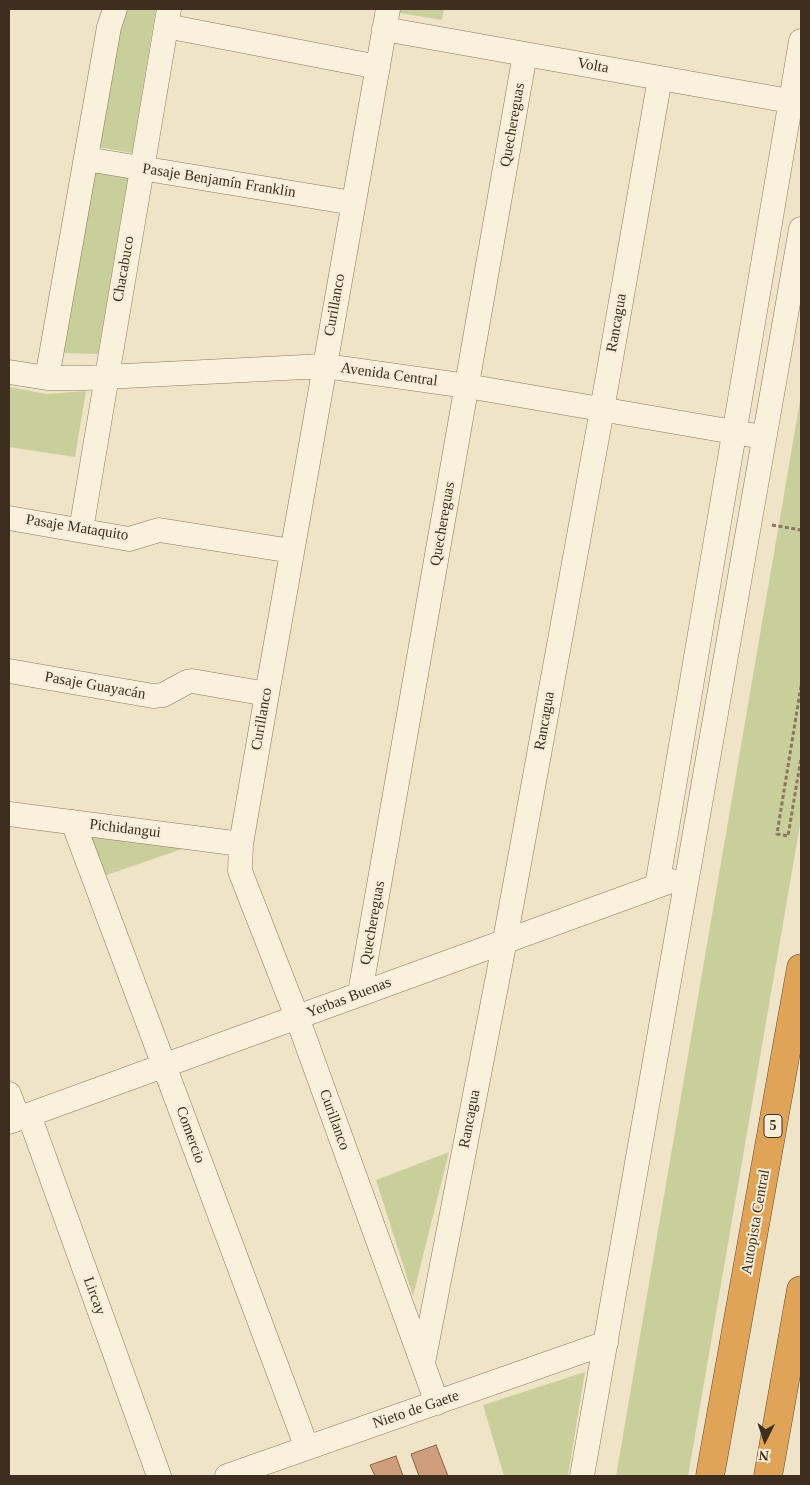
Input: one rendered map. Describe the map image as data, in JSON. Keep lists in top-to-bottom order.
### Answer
{
  "streets": {
    "highway": ["5", "Autopista Central"],
    "street": [
      "Volta",
      "Quechereguas",
      "Pasaje Benjamín Franklin",
      "Chacabuco",
      "Curillanco",
      "Rancagua",
      "Avenida Central",
      "Pasaje Mataquito",
      "Pasaje Guayacán",
      "Pichidangui",
      "Yerbas Buenas",
      "Comercio",
      "Lircay",
      "Nieto de Gaete"
    ]
  },
  "crossings": [
    ["Volta", "Quechereguas"],
    ["Volta", "Curillanco"],
    ["Volta", "Rancagua"],
    ["Quechereguas", "Avenida Central"],
    ["Quechereguas", "Yerbas Buenas"],
    ["Pasaje Benjamín Franklin", "Chacabuco"],
    ["Pasaje Benjamín Franklin", "Curillanco"],
    ["Chacabuco", "Avenida Central"],
    ["Chacabuco", "Pasaje Mataquito"],
    ["Curillanco", "Rancagua"],
    ["Curillanco", "Avenida Central"],
    ["Curillanco", "Pasaje Mataquito"],
    ["Curillanco", "Pasaje Guayacán"],
    ["Curillanco", "Pichidangui"],
    ["Curillanco", "Yerbas Buenas"],
    ["Curillanco", "Nieto de Gaete"],
    ["Rancagua", "Avenida Central"],
    ["Rancagua", "Yerbas Buenas"],
    ["Pichidangui", "Comercio"],
    ["Yerbas Buenas", "Comercio"],
    ["Yerbas Buenas", "Lircay"],
    ["Comercio", "Nieto de Gaete"]
  ],
  "north": "bottom"
}
